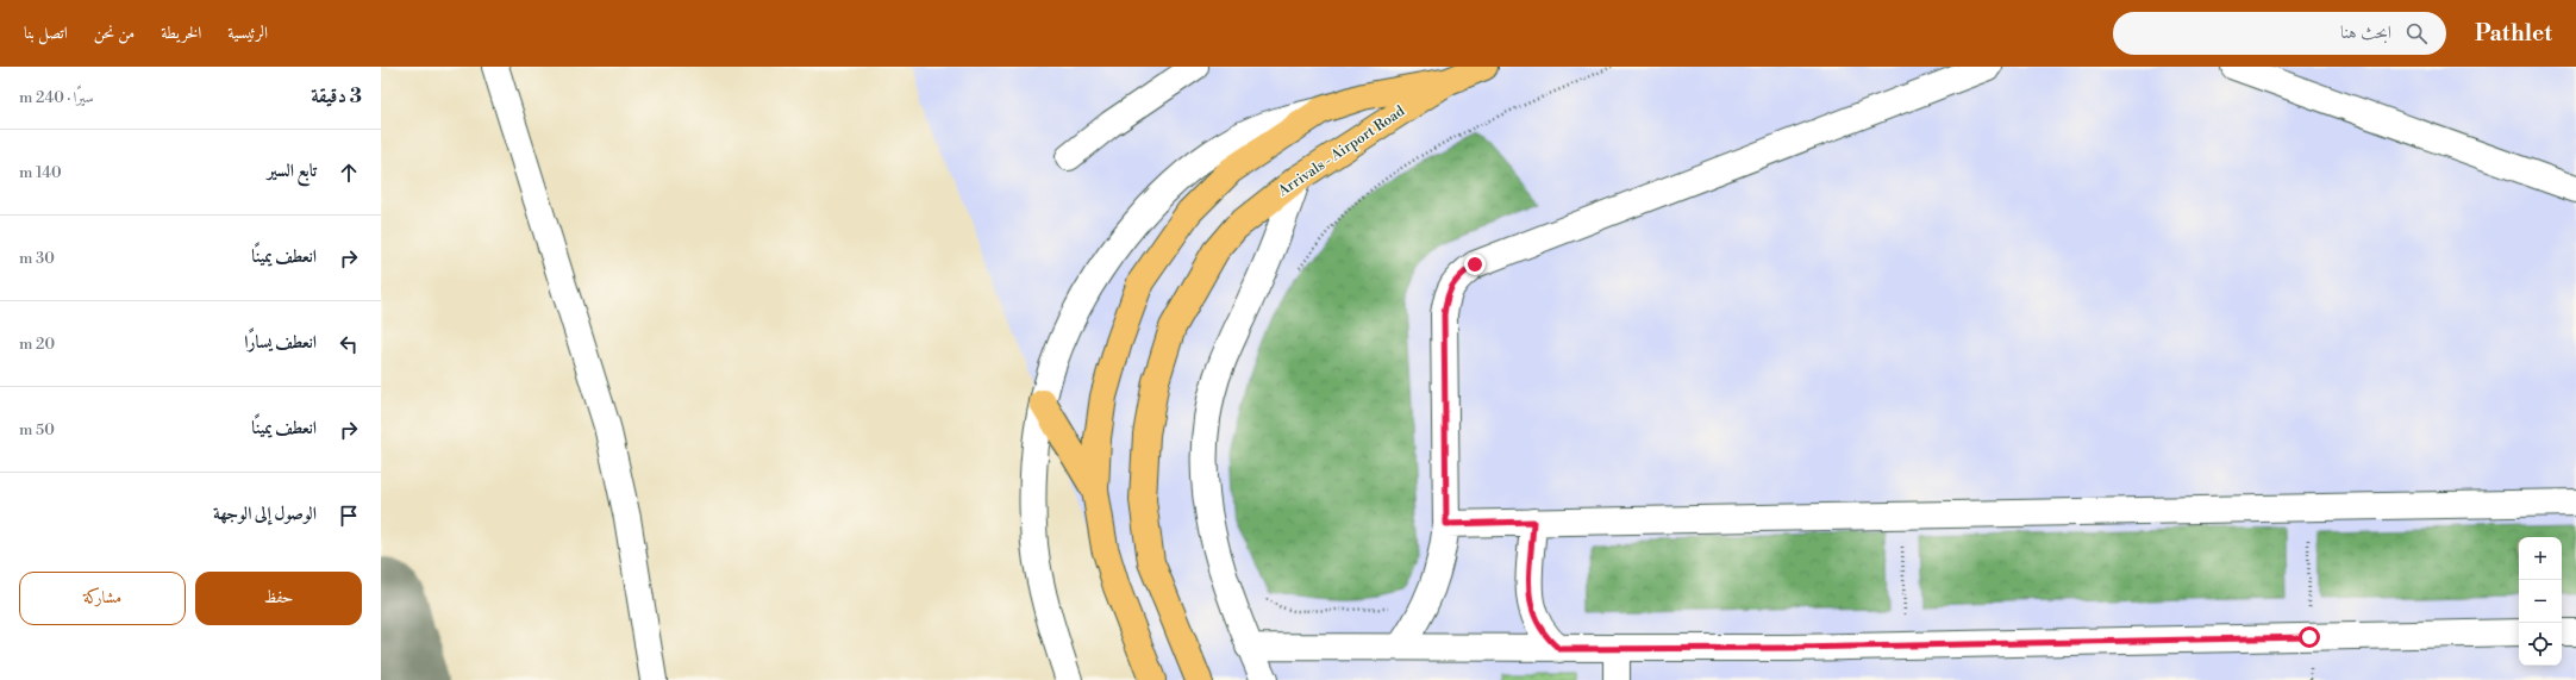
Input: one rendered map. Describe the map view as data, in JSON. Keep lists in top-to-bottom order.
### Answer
{
  "streets": {
    "main road": ["Arrivals - Airport Road"]
  },
  "page": {
    "header": "Pathlet",
    "search": "ابحث هنا",
    "nav": [
      "الرئيسية",
      "الخريطة",
      "من نحن",
      "اتصل بنا"
    ],
    "heading": ["3 دقيقة", "سيرًا · 240 m"],
    "list": [
      ["تابع السير", "140 m"],
      ["انعطف يمينًا", "30 m"],
      ["انعطف يسارًا", "20 m"],
      ["انعطف يمينًا", "50 m"],
      "الوصول إلى الوجهة"
    ],
    "map_buttons": ["+", "−"],
    "buttons": ["حفظ", "مشاركة"]
  }
}
